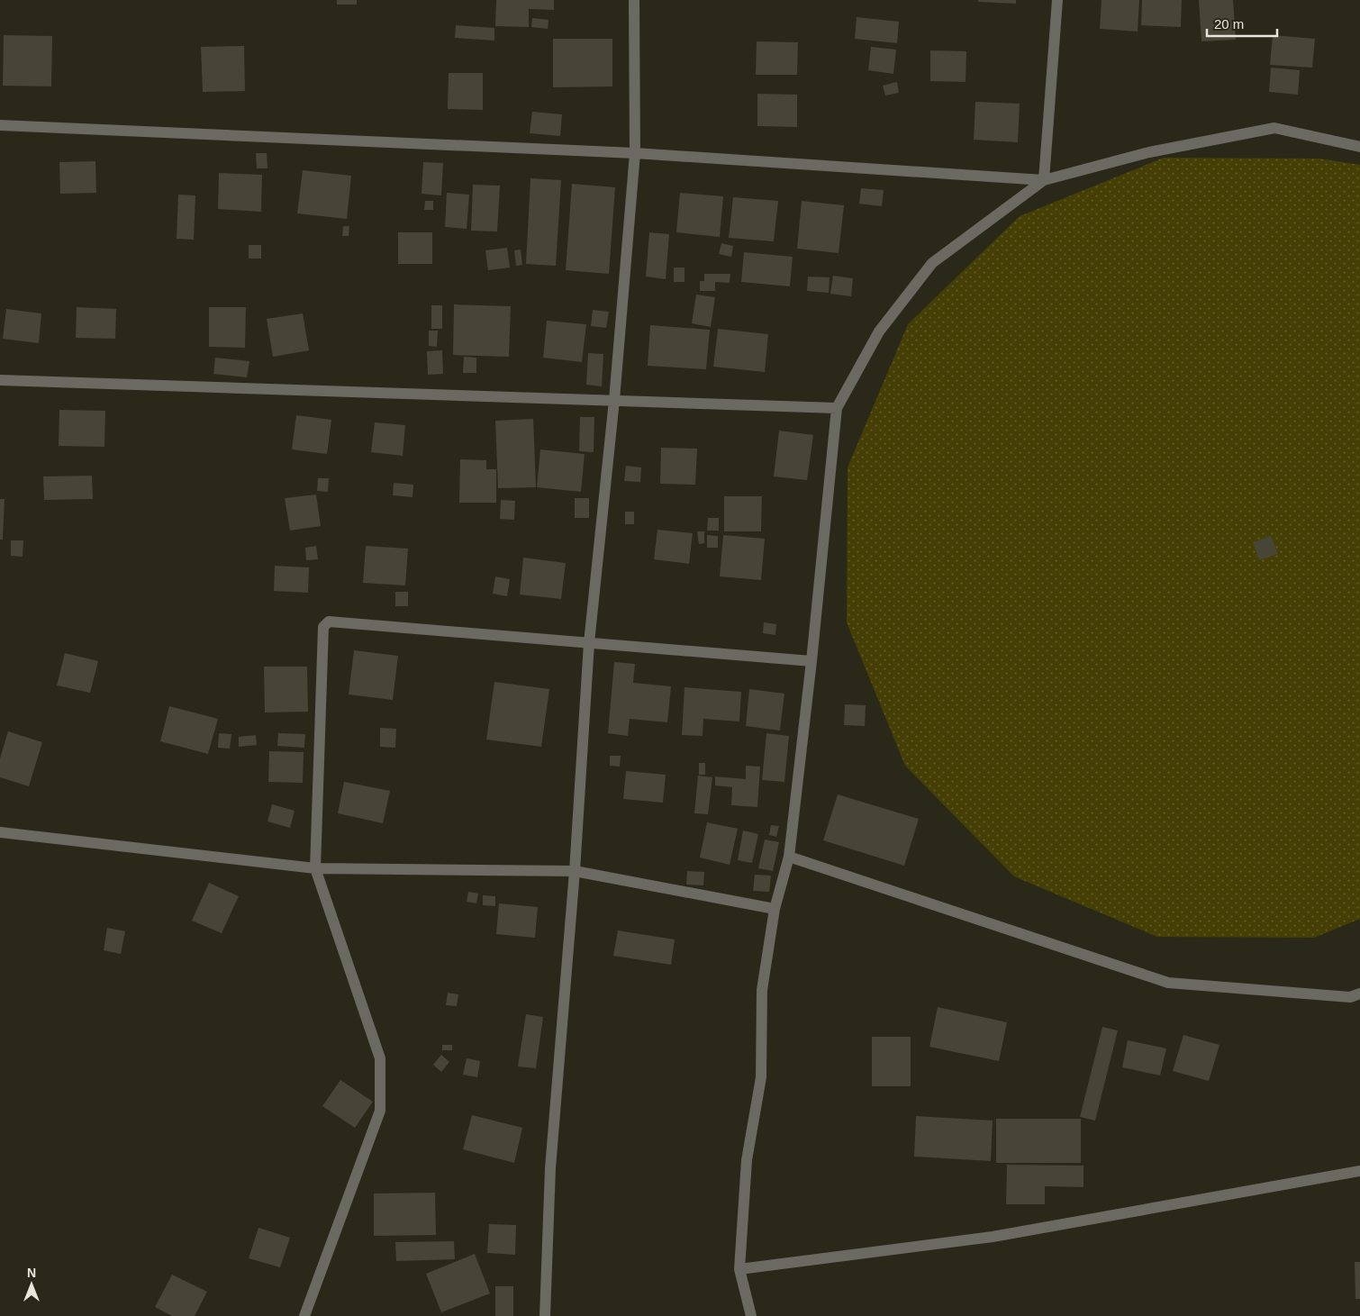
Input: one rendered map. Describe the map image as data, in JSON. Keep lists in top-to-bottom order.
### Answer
{
  "scale_bar": "20 m",
  "north": "top"
}
